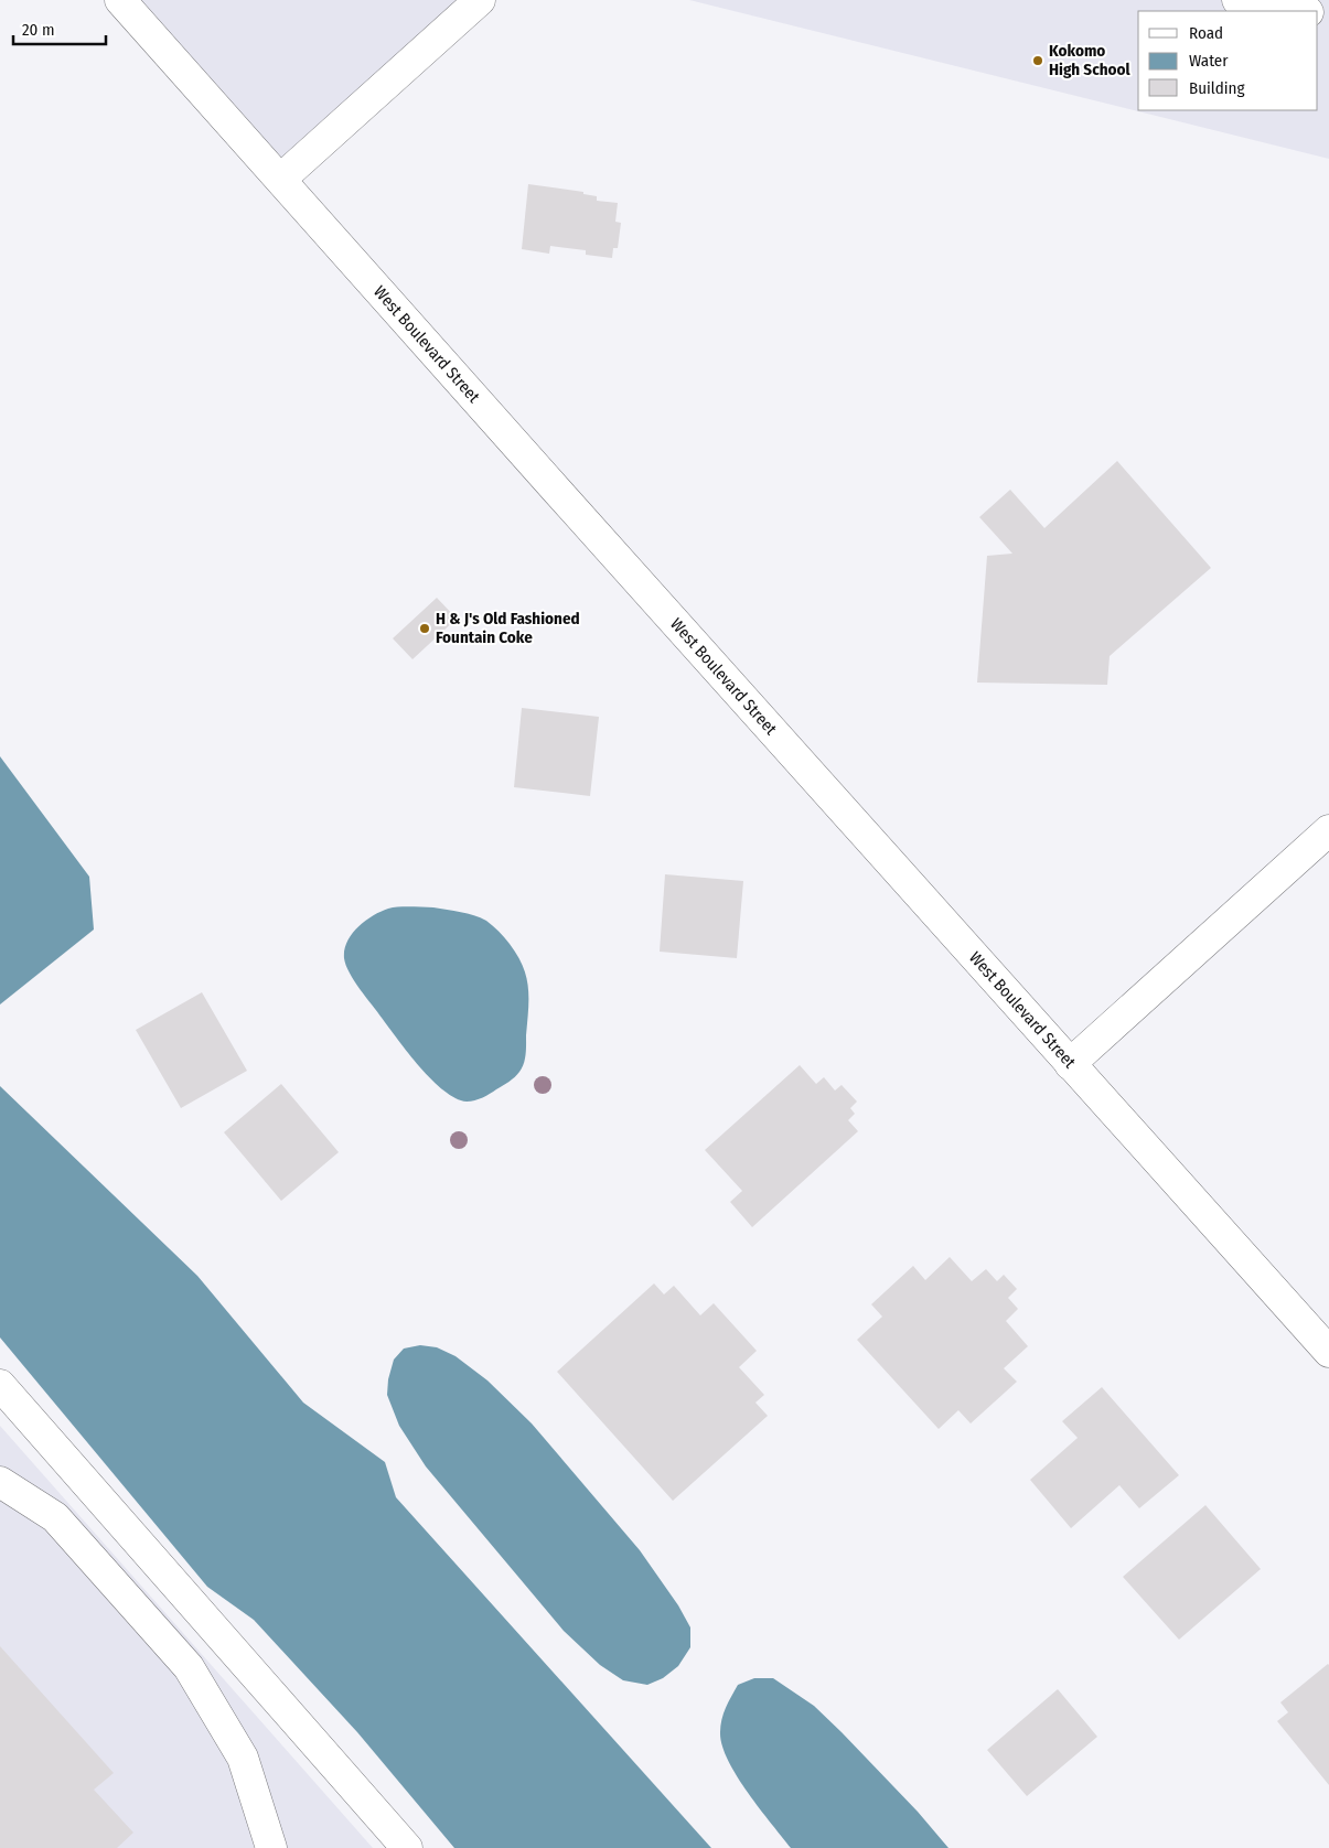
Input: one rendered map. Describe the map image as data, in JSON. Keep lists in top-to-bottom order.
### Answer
{
  "streets": {
    "street": ["West Boulevard Street"]
  },
  "places": ["Kokomo High School", "H & J's Old Fashioned Fountain Coke"],
  "legend": ["Road", "Water", "Building"],
  "scale_bar": "20 m"
}
